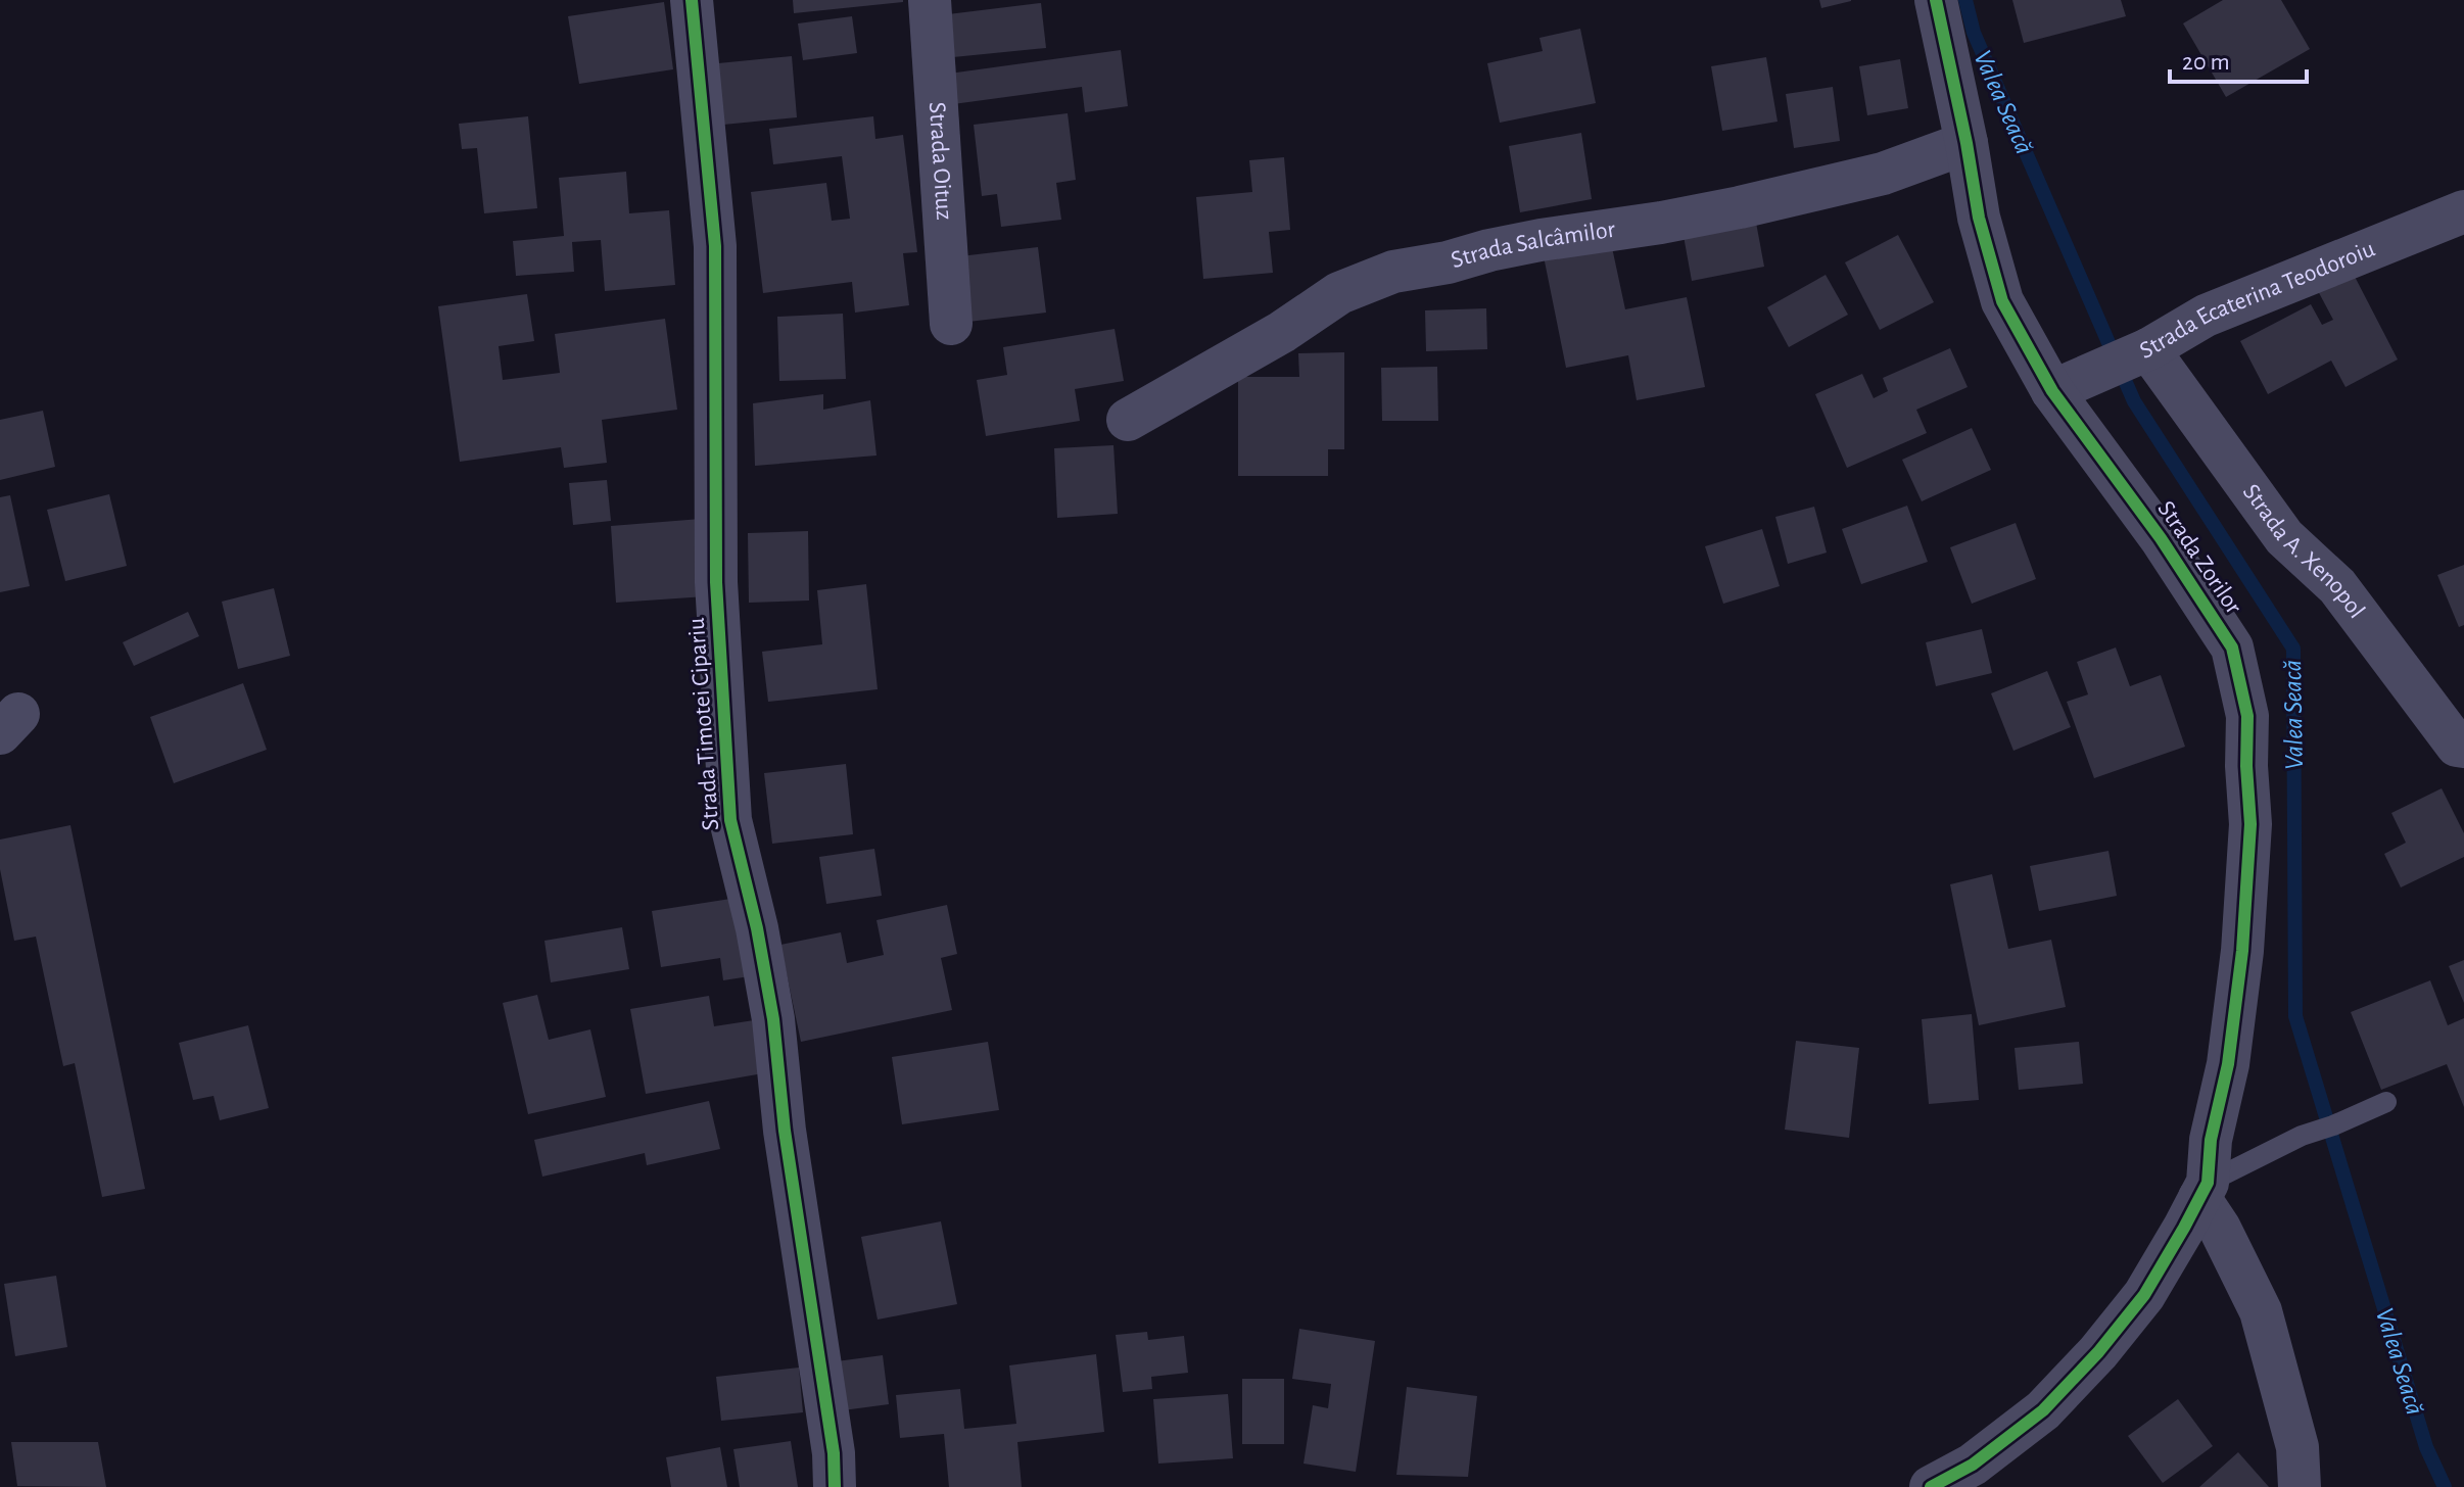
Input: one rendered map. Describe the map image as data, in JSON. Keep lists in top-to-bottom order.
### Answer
{
  "streets": {
    "street": [
      "Strada Oituz",
      "Strada Salcâmilor",
      "Strada Ecaterina Teodoroiu",
      "Strada A. Xenopol",
      "Strada Zorilor",
      "Strada Timotei Cipariu"
    ]
  },
  "crossings": [
    ["Strada Salcâmilor", "Strada Zorilor"],
    ["Strada Ecaterina Teodoroiu", "Strada A. Xenopol"],
    ["Strada Ecaterina Teodoroiu", "Strada Zorilor"]
  ],
  "water": ["Valea Seacă"],
  "scale_bar": "20 m"
}
